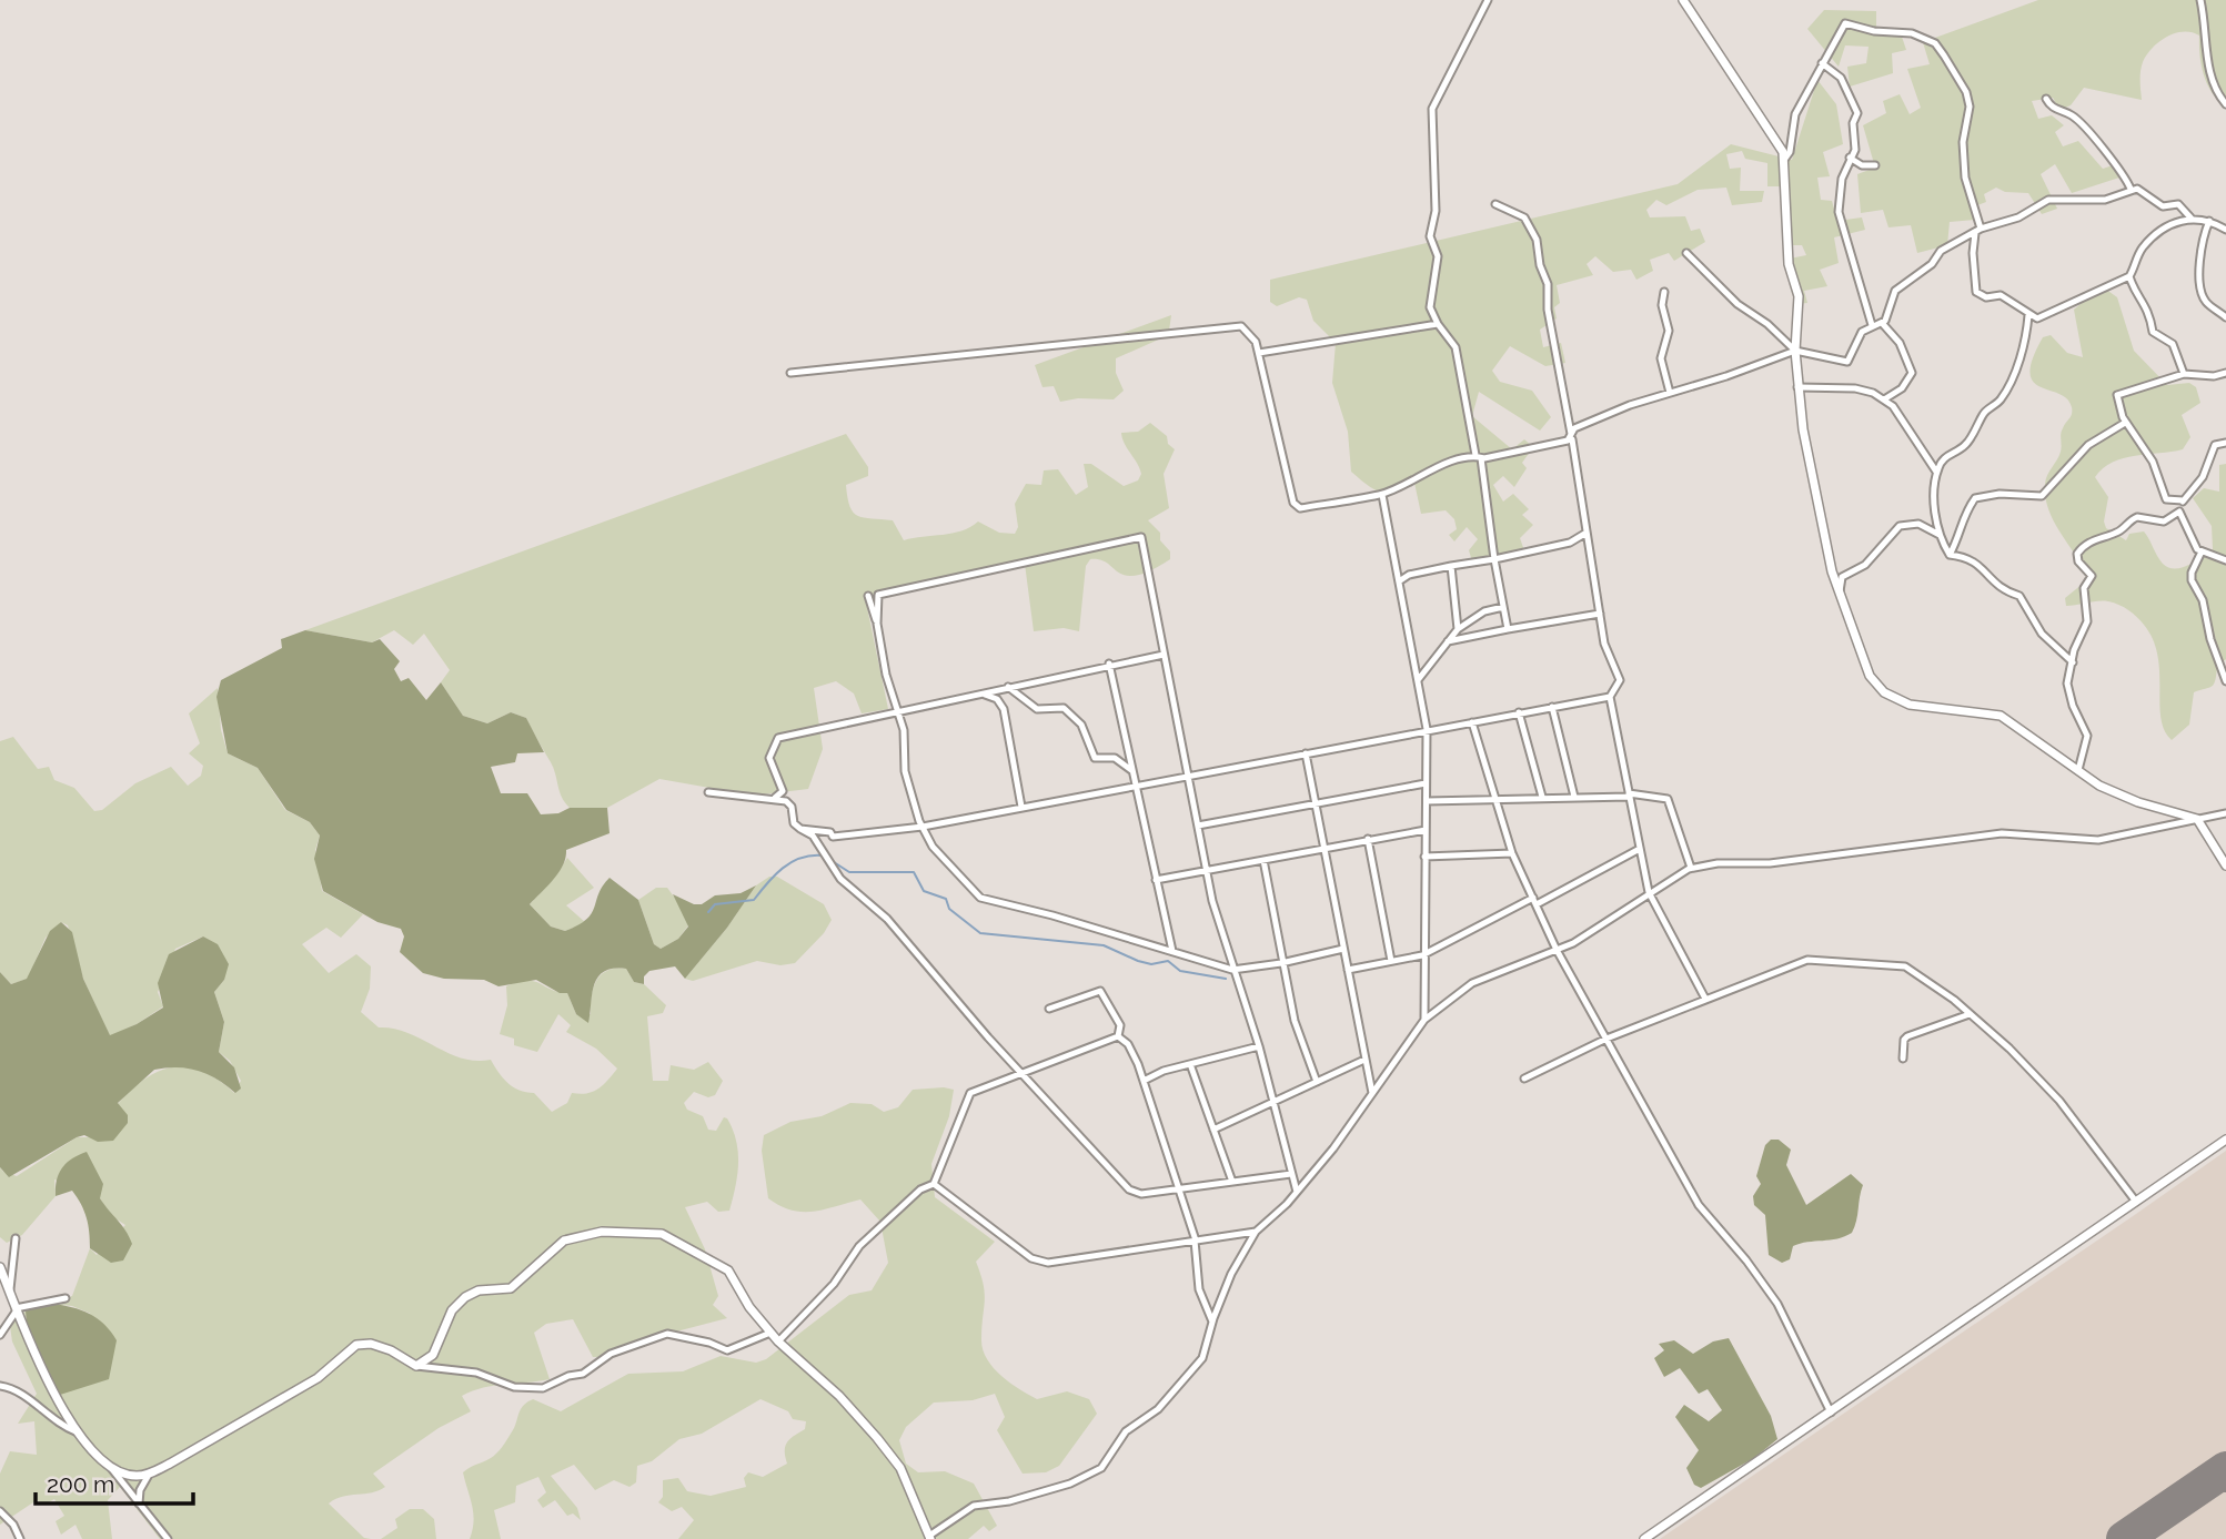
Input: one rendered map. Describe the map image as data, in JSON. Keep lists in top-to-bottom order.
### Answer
{
  "scale_bar": "200 m"
}
